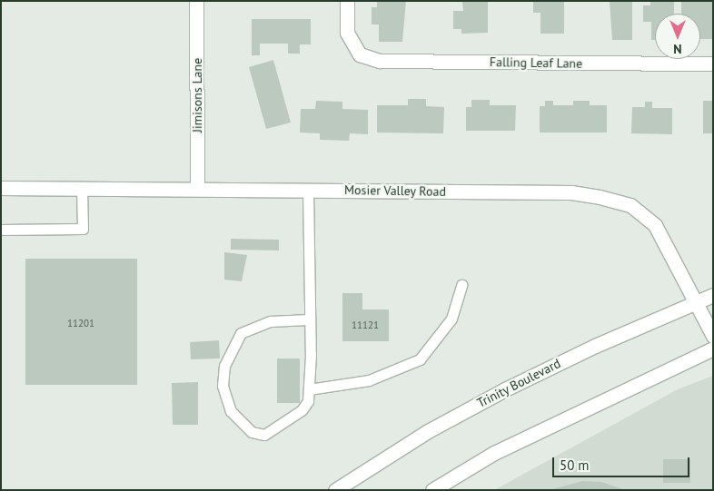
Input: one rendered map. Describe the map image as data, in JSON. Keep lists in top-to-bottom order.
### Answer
{
  "streets": {
    "street": [
      "Falling Leaf Lane",
      "Jimisons Lane",
      "Mosier Valley Road",
      "Trinity Boulevard"
    ]
  },
  "crossings": [
    ["Jimisons Lane", "Mosier Valley Road"],
    ["Mosier Valley Road", "Trinity Boulevard"]
  ],
  "house_numbers": ["11201", "11121"],
  "scale_bar": "50 m",
  "north": "bottom"
}
